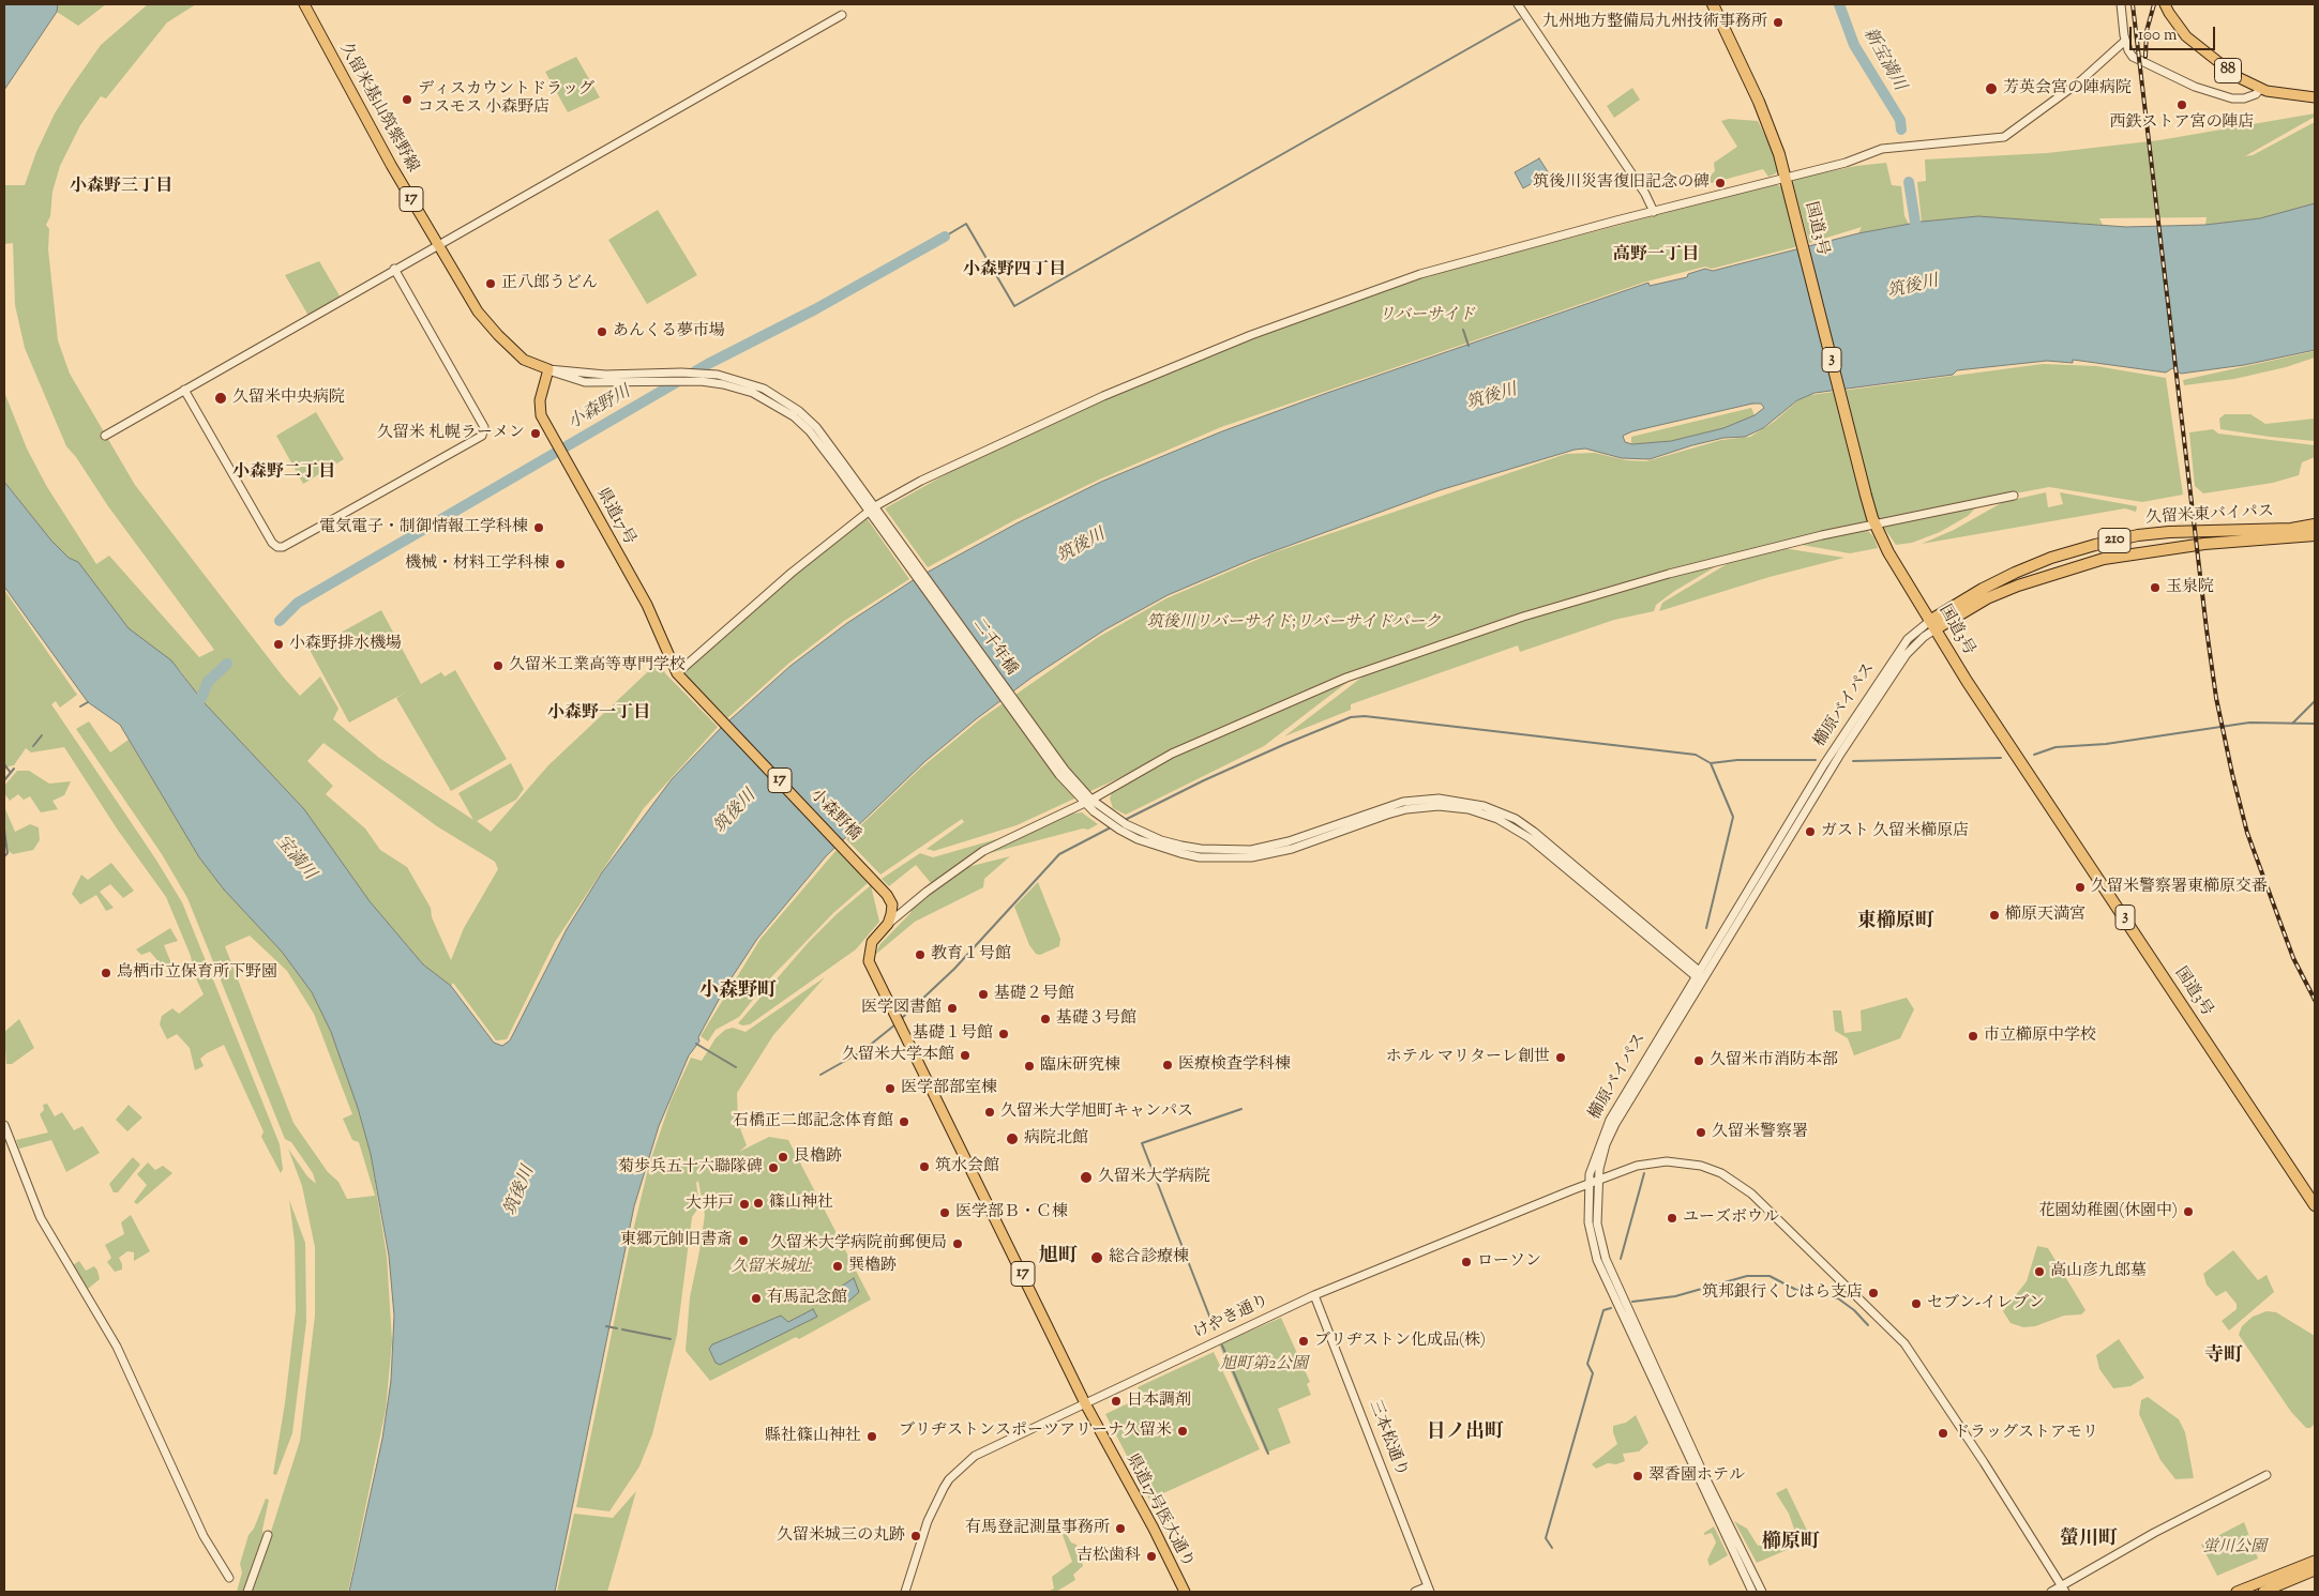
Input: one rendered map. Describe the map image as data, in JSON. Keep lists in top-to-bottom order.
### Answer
{
  "streets": {
    "highway": [
      "国道3号",
      "3",
      "久留米東バイパス",
      "210"
    ],
    "main road": [
      "88",
      "久留米基山筑紫野線",
      "17",
      "県道17号",
      "小森野橋",
      "県道17号医大通り"
    ],
    "street": [
      "二千年橋",
      "櫛原バイパス",
      "けやき通り",
      "三本松通り"
    ]
  },
  "crossings": [
    ["久留米基山筑紫野線", "県道17号"],
    ["国道3号", "久留米東バイパス"],
    ["国道3号", "櫛原バイパス"],
    ["久留米東バイパス", "櫛原バイパス"],
    ["県道17号", "小森野橋"],
    ["櫛原バイパス", "けやき通り"],
    ["小森野橋", "県道17号医大通り"],
    ["けやき通り", "三本松通り"],
    ["けやき通り", "県道17号医大通り"]
  ],
  "districts": [
    "小森野三丁目",
    "高野一丁目",
    "小森野四丁目",
    "小森野二丁目",
    "小森野一丁目",
    "東櫛原町",
    "小森野町",
    "旭町",
    "寺町",
    "日ノ出町",
    "螢川町",
    "櫛原町"
  ],
  "water": [
    "新宝満川",
    "筑後川",
    "小森野川",
    "宝満川"
  ],
  "parks": [
    "リバーサイド",
    "筑後川リバーサイド;リバーサイドパーク",
    "久留米城址",
    "旭町第2公園",
    "蛍川公園"
  ],
  "places": [
    "九州地方整備局九州技術事務所",
    "芳英会宮の陣病院",
    "ディスカウントドラッグ コスモス 小森野店",
    "西鉄ストア宮の陣店",
    "筑後川災害復旧記念の碑",
    "正八郎うどん",
    "あんくる夢市場",
    "久留米中央病院",
    "久留米 札幌ラーメン",
    "電気電子・制御情報工学科棟",
    "機械・材料工学科棟",
    "玉泉院",
    "小森野排水機場",
    "久留米工業高等専門学校",
    "ガスト 久留米櫛原店",
    "久留米警察署東櫛原交番",
    "櫛原天満宮",
    "教育１号館",
    "鳥栖市立保育所下野園",
    "基礎２号館",
    "医学図書館",
    "基礎３号館",
    "基礎１号館",
    "市立櫛原中学校",
    "久留米大学本館",
    "ホテル マリターレ創世",
    "久留米市消防本部",
    "医療検査学科棟",
    "臨床研究棟",
    "医学部部室棟",
    "久留米大学旭町キャンパス",
    "石橋正二郎記念体育館",
    "久留米警察署",
    "病院北館",
    "艮櫓跡",
    "筑水会館",
    "菊歩兵五十六聯隊碑",
    "久留米大学病院",
    "篠山神社",
    "大井戸",
    "花園幼稚園(休園中)",
    "医学部Ｂ・Ｃ棟",
    "ユーズボウル",
    "東郷元帥旧書斎",
    "久留米大学病院前郵便局",
    "総合診療棟",
    "ローソン",
    "巽櫓跡",
    "高山彦九郎墓",
    "筑邦銀行くしはら支店",
    "有馬記念館",
    "セブン-イレブン",
    "ブリヂストン化成品(株)",
    "日本調剤",
    "ブリヂストンスポーツアリーナ久留米",
    "ドラッグストアモリ",
    "縣社篠山神社",
    "翠香園ホテル",
    "有馬登記測量事務所",
    "久留米城三の丸跡",
    "吉松歯科"
  ],
  "scale_bar": "100 m"
}
